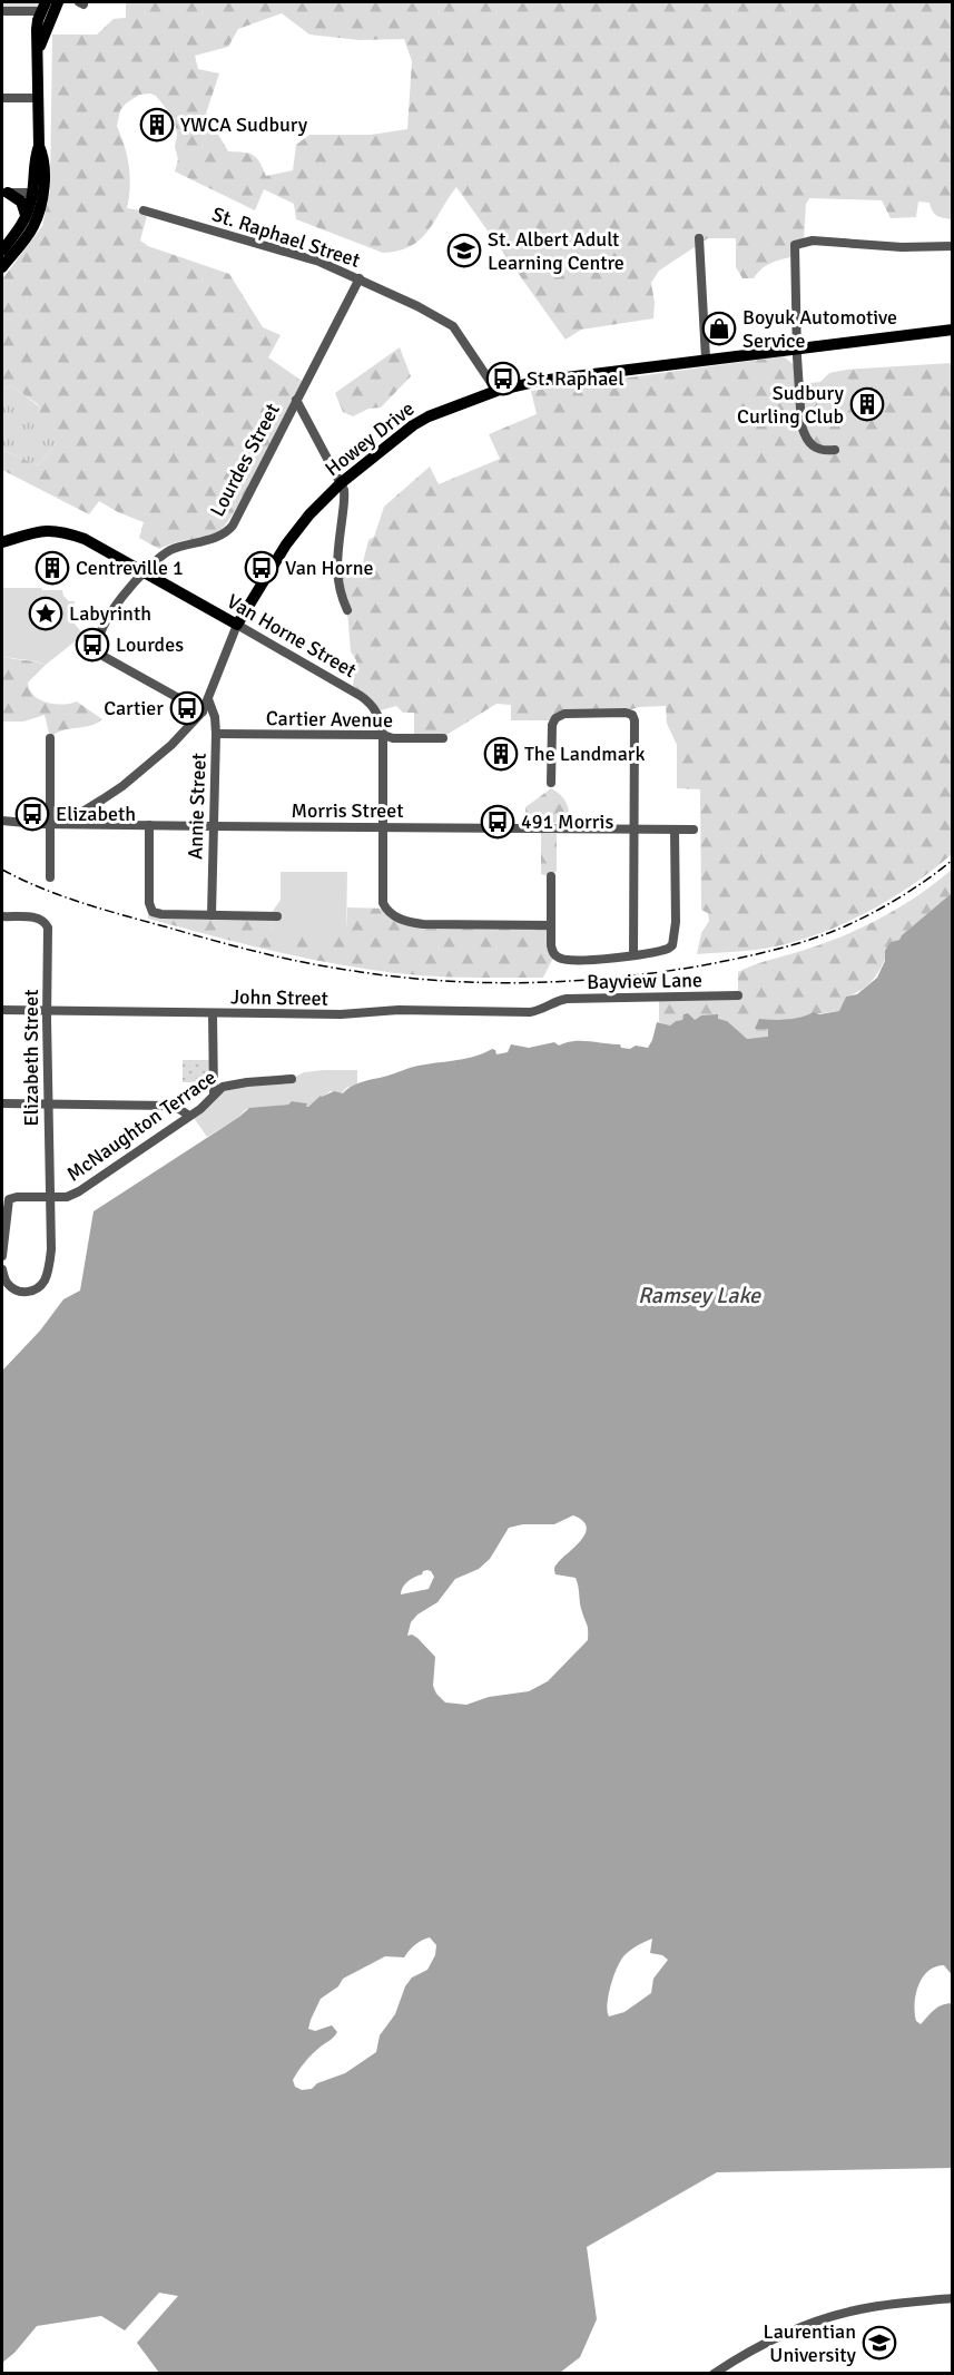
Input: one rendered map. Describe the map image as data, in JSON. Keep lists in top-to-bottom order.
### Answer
{
  "streets": {
    "main road": ["Howey Drive", "Van Horne Street"],
    "street": [
      "St. Raphael Street",
      "Lourdes Street",
      "Cartier Avenue",
      "Annie Street",
      "Morris Street",
      "Bayview Lane",
      "John Street",
      "Elizabeth Street",
      "McNaughton Terrace"
    ]
  },
  "crossings": [
    ["St. Raphael Street", "Howey Drive"],
    ["St. Raphael Street", "Lourdes Street"],
    ["Howey Drive", "Lourdes Street"],
    ["Howey Drive", "Van Horne Street"],
    ["Howey Drive", "Annie Street"],
    ["Howey Drive", "Morris Street"],
    ["Lourdes Street", "Van Horne Street"],
    ["Van Horne Street", "Cartier Avenue"],
    ["Van Horne Street", "Morris Street"],
    ["Cartier Avenue", "Annie Street"],
    ["Annie Street", "Morris Street"],
    ["Bayview Lane", "John Street"],
    ["John Street", "Elizabeth Street"],
    ["Elizabeth Street", "McNaughton Terrace"]
  ],
  "water": ["Ramsey Lake"],
  "places": {
    "building": [
      "YWCA Sudbury",
      "Sudbury Curling Club",
      "Centreville 1",
      "The Landmark"
    ],
    "school or university": ["St. Albert Adult Learning Centre", "Laurentian University"],
    "shop": ["Boyuk Automotive Service"],
    "bus stop": [
      "St. Raphael",
      "Van Horne",
      "Lourdes",
      "Cartier",
      "Elizabeth",
      "491 Morris"
    ],
    "place": ["Labyrinth"]
  }
}
